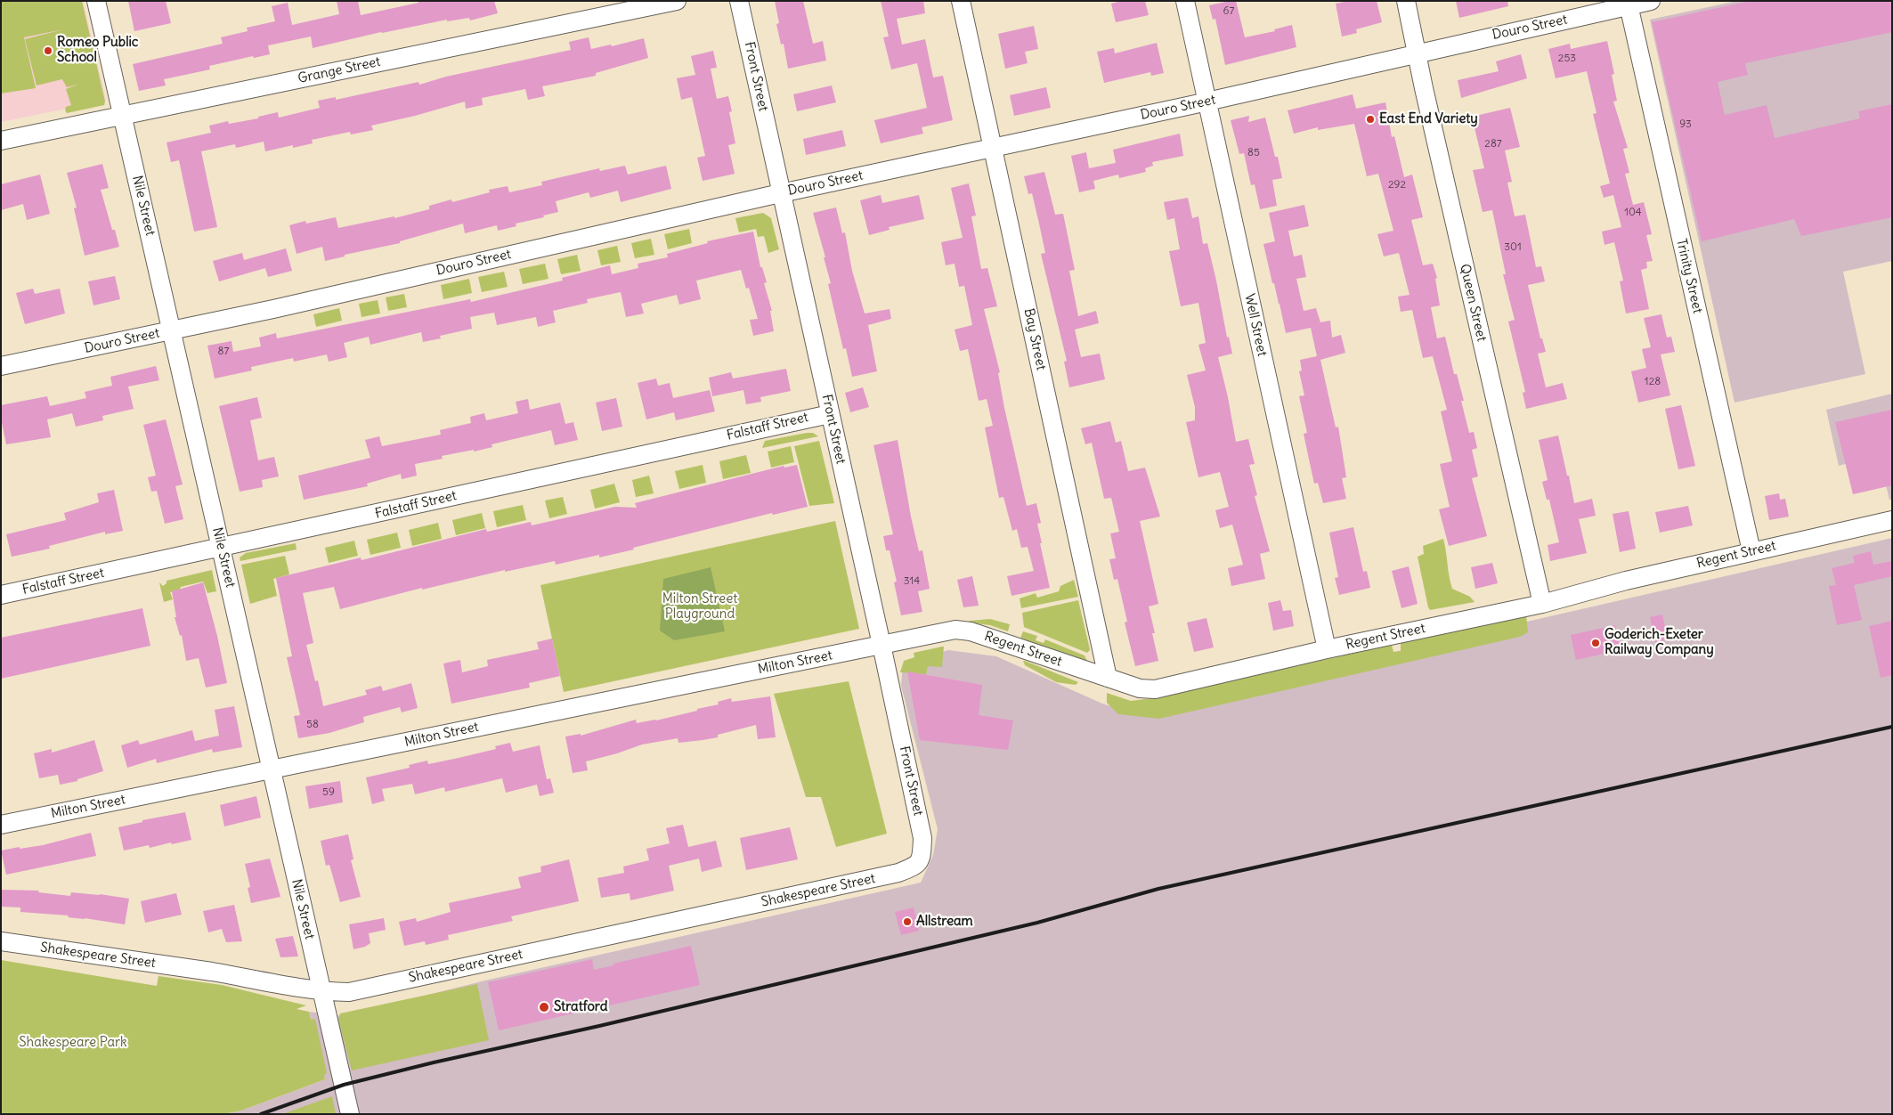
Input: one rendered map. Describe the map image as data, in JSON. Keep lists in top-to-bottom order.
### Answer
{
  "streets": {
    "street": [
      "Douro Street",
      "Grange Street",
      "Front Street",
      "Nile Street",
      "Trinity Street",
      "Queen Street",
      "Well Street",
      "Bay Street",
      "Falstaff Street",
      "Regent Street",
      "Milton Street",
      "Shakespeare Street"
    ]
  },
  "crossings": [
    ["Douro Street", "Front Street"],
    ["Douro Street", "Nile Street"],
    ["Douro Street", "Trinity Street"],
    ["Douro Street", "Queen Street"],
    ["Douro Street", "Well Street"],
    ["Douro Street", "Bay Street"],
    ["Grange Street", "Nile Street"],
    ["Front Street", "Falstaff Street"],
    ["Front Street", "Regent Street"],
    ["Front Street", "Milton Street"],
    ["Front Street", "Shakespeare Street"],
    ["Nile Street", "Falstaff Street"],
    ["Nile Street", "Milton Street"],
    ["Nile Street", "Shakespeare Street"],
    ["Trinity Street", "Regent Street"],
    ["Queen Street", "Regent Street"],
    ["Well Street", "Regent Street"],
    ["Bay Street", "Regent Street"],
    ["Regent Street", "Milton Street"]
  ],
  "parks": ["Milton Street Playground", "Shakespeare Park"],
  "places": [
    "Romeo Public School",
    "East End Variety",
    "Goderich-Exeter Railway Company",
    "Allstream",
    "Stratford"
  ],
  "house_numbers": [
    "67",
    "253",
    "93",
    "287",
    "85",
    "292",
    "104",
    "301",
    "87",
    "128",
    "314",
    "58",
    "59"
  ]
}
